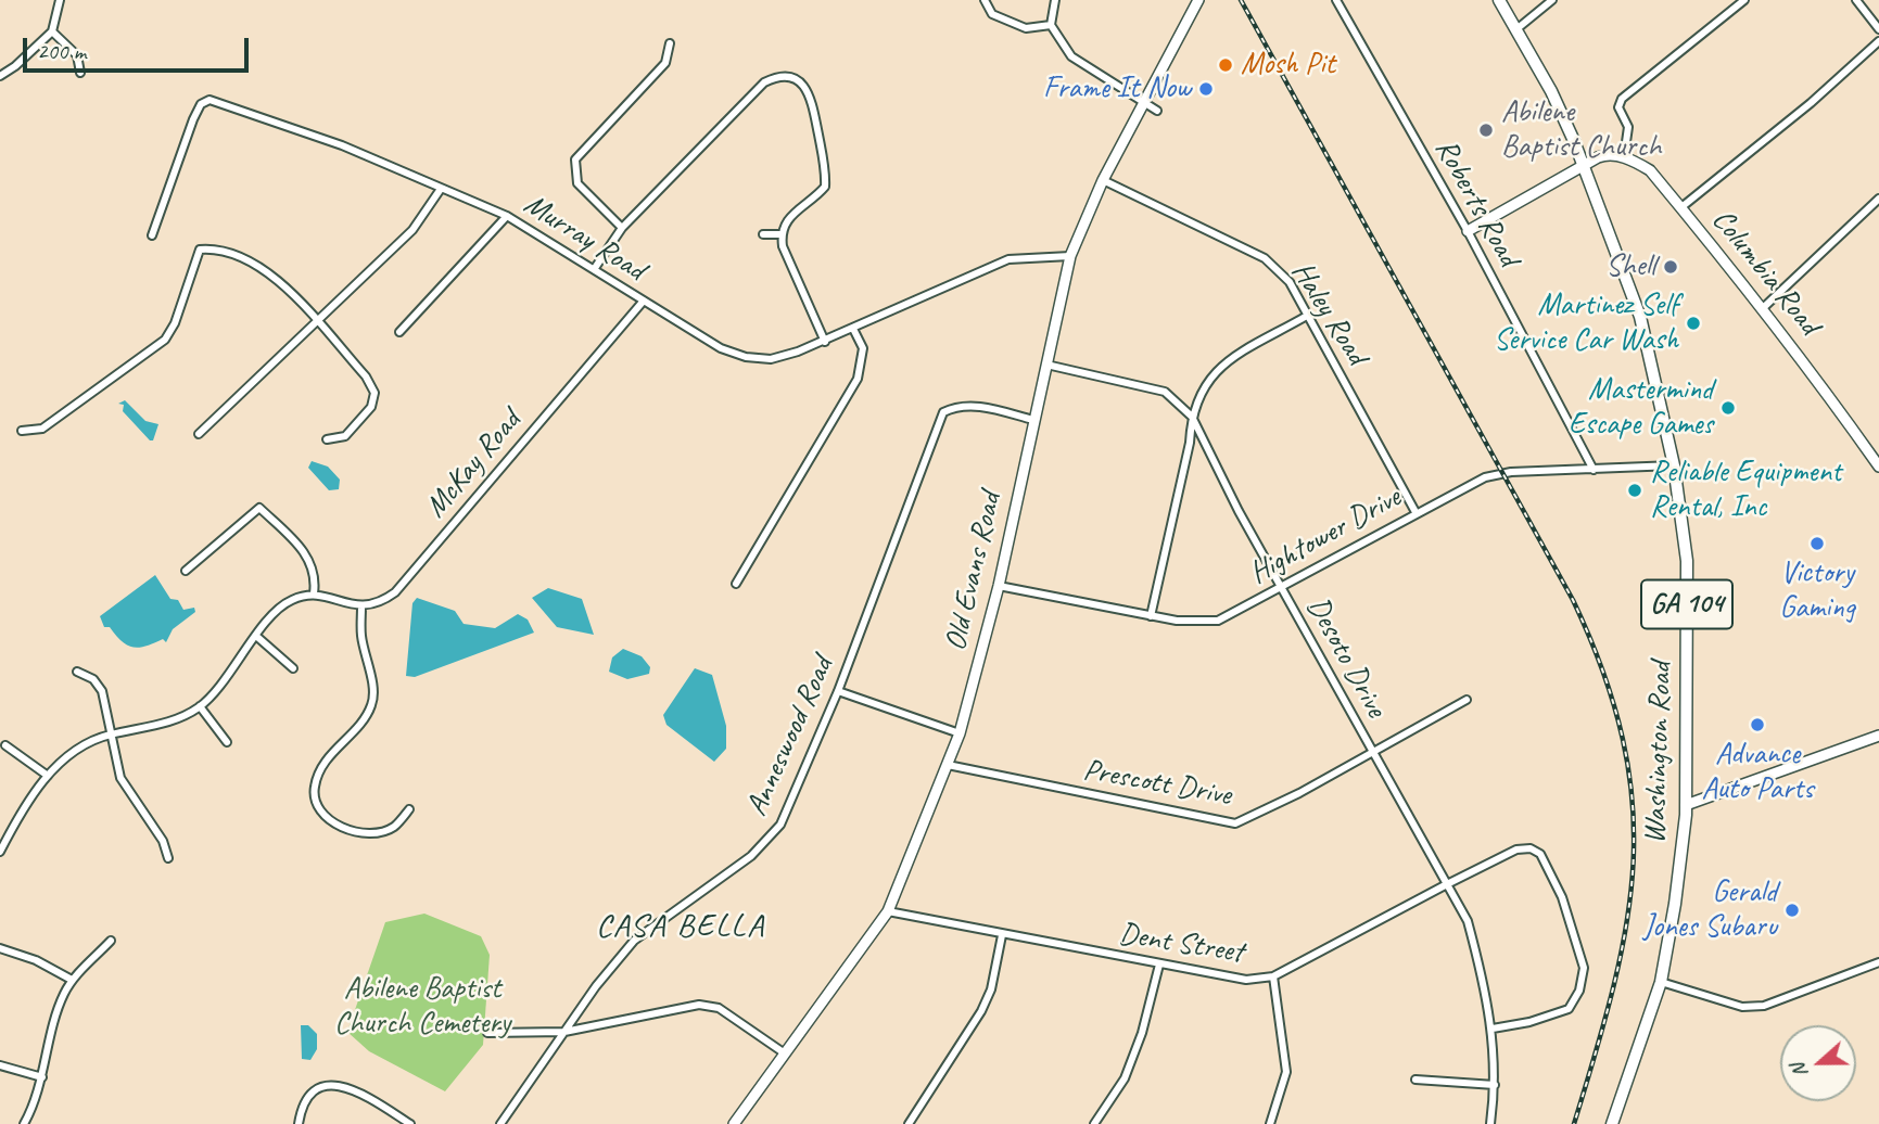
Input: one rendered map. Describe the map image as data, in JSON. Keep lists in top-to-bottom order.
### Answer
{
  "streets": {
    "main road": ["GA 104", "Washington Road"],
    "street": [
      "Roberts Road",
      "Murray Road",
      "Columbia Road",
      "Haley Road",
      "McKay Road",
      "Hightower Drive",
      "Old Evans Road",
      "Desoto Drive",
      "Anneswood Road",
      "Prescott Drive",
      "Dent Street"
    ]
  },
  "crossings": [
    ["Roberts Road", "Hightower Drive"],
    ["Murray Road", "McKay Road"],
    ["Murray Road", "Old Evans Road"],
    ["Haley Road", "Hightower Drive"],
    ["Haley Road", "Old Evans Road"],
    ["Hightower Drive", "Old Evans Road"],
    ["Hightower Drive", "Desoto Drive"],
    ["Hightower Drive", "Washington Road"],
    ["Old Evans Road", "Desoto Drive"],
    ["Old Evans Road", "Anneswood Road"],
    ["Old Evans Road", "Prescott Drive"],
    ["Old Evans Road", "Dent Street"],
    ["Desoto Drive", "Prescott Drive"],
    ["Desoto Drive", "Dent Street"]
  ],
  "districts": ["CASA BELLA"],
  "parks": ["Abilene Baptist Church Cemetery"],
  "places": [
    "Mosh Pit",
    "Frame It Now",
    "Abilene Baptist Church",
    "Shell",
    "Martinez Self Service Car Wash",
    "Mastermind Escape Games",
    "Reliable Equipment Rental, Inc",
    "Victory Gaming",
    "Advance Auto Parts",
    "Gerald Jones Subaru"
  ],
  "scale_bar": "200 m",
  "north": "left"
}
